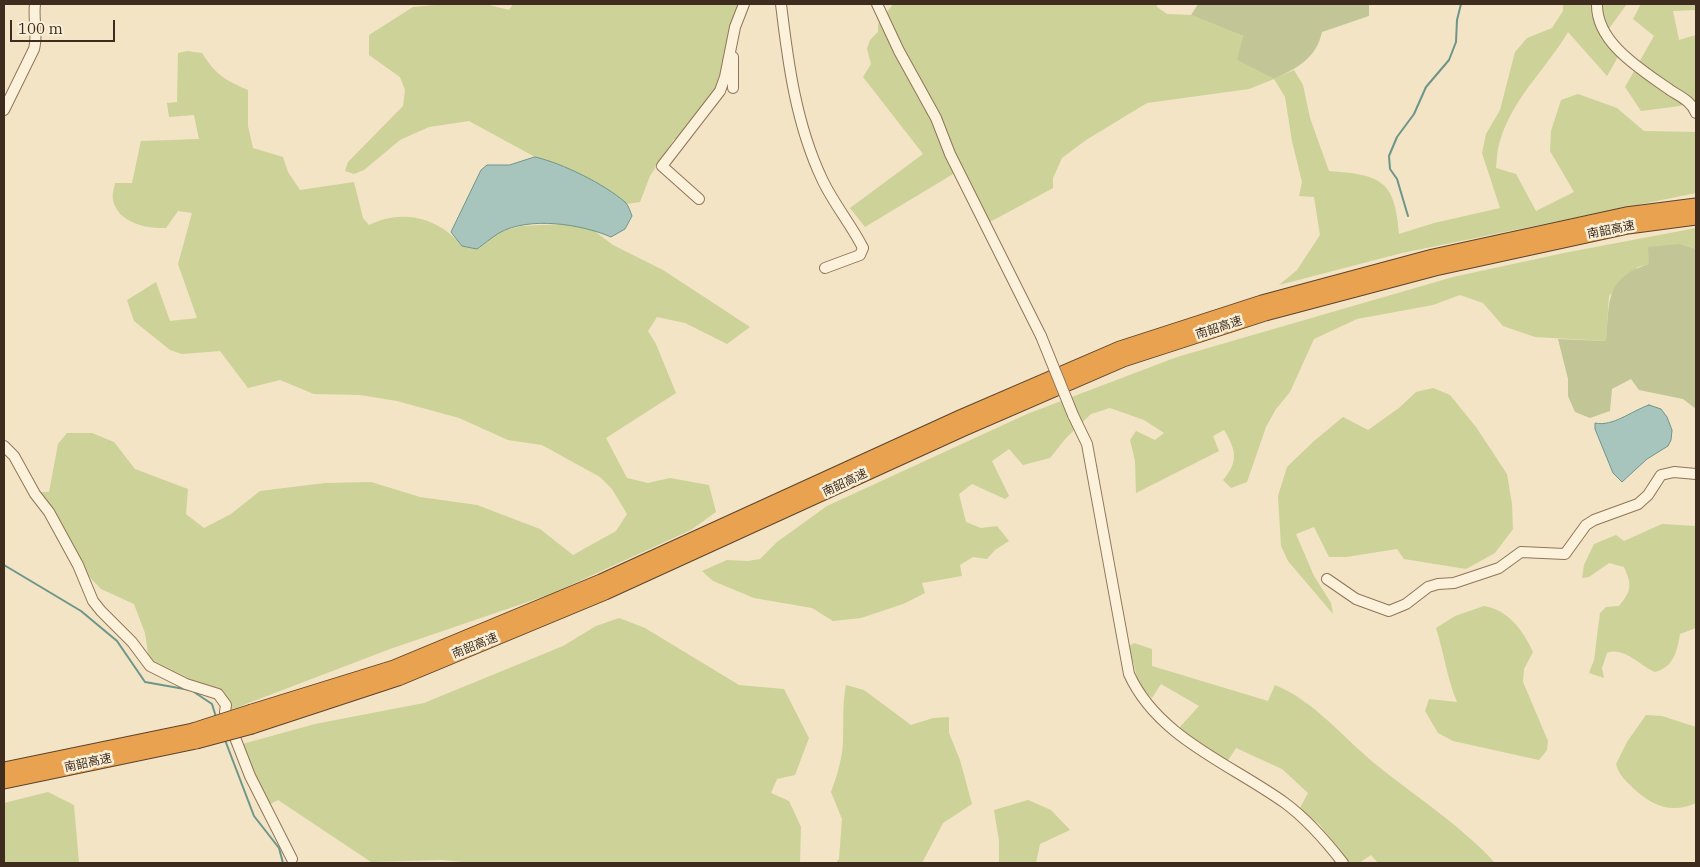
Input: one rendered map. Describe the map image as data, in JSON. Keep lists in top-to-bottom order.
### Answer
{
  "streets": {
    "highway": ["南韶高速"]
  },
  "scale_bar": "100 m"
}
